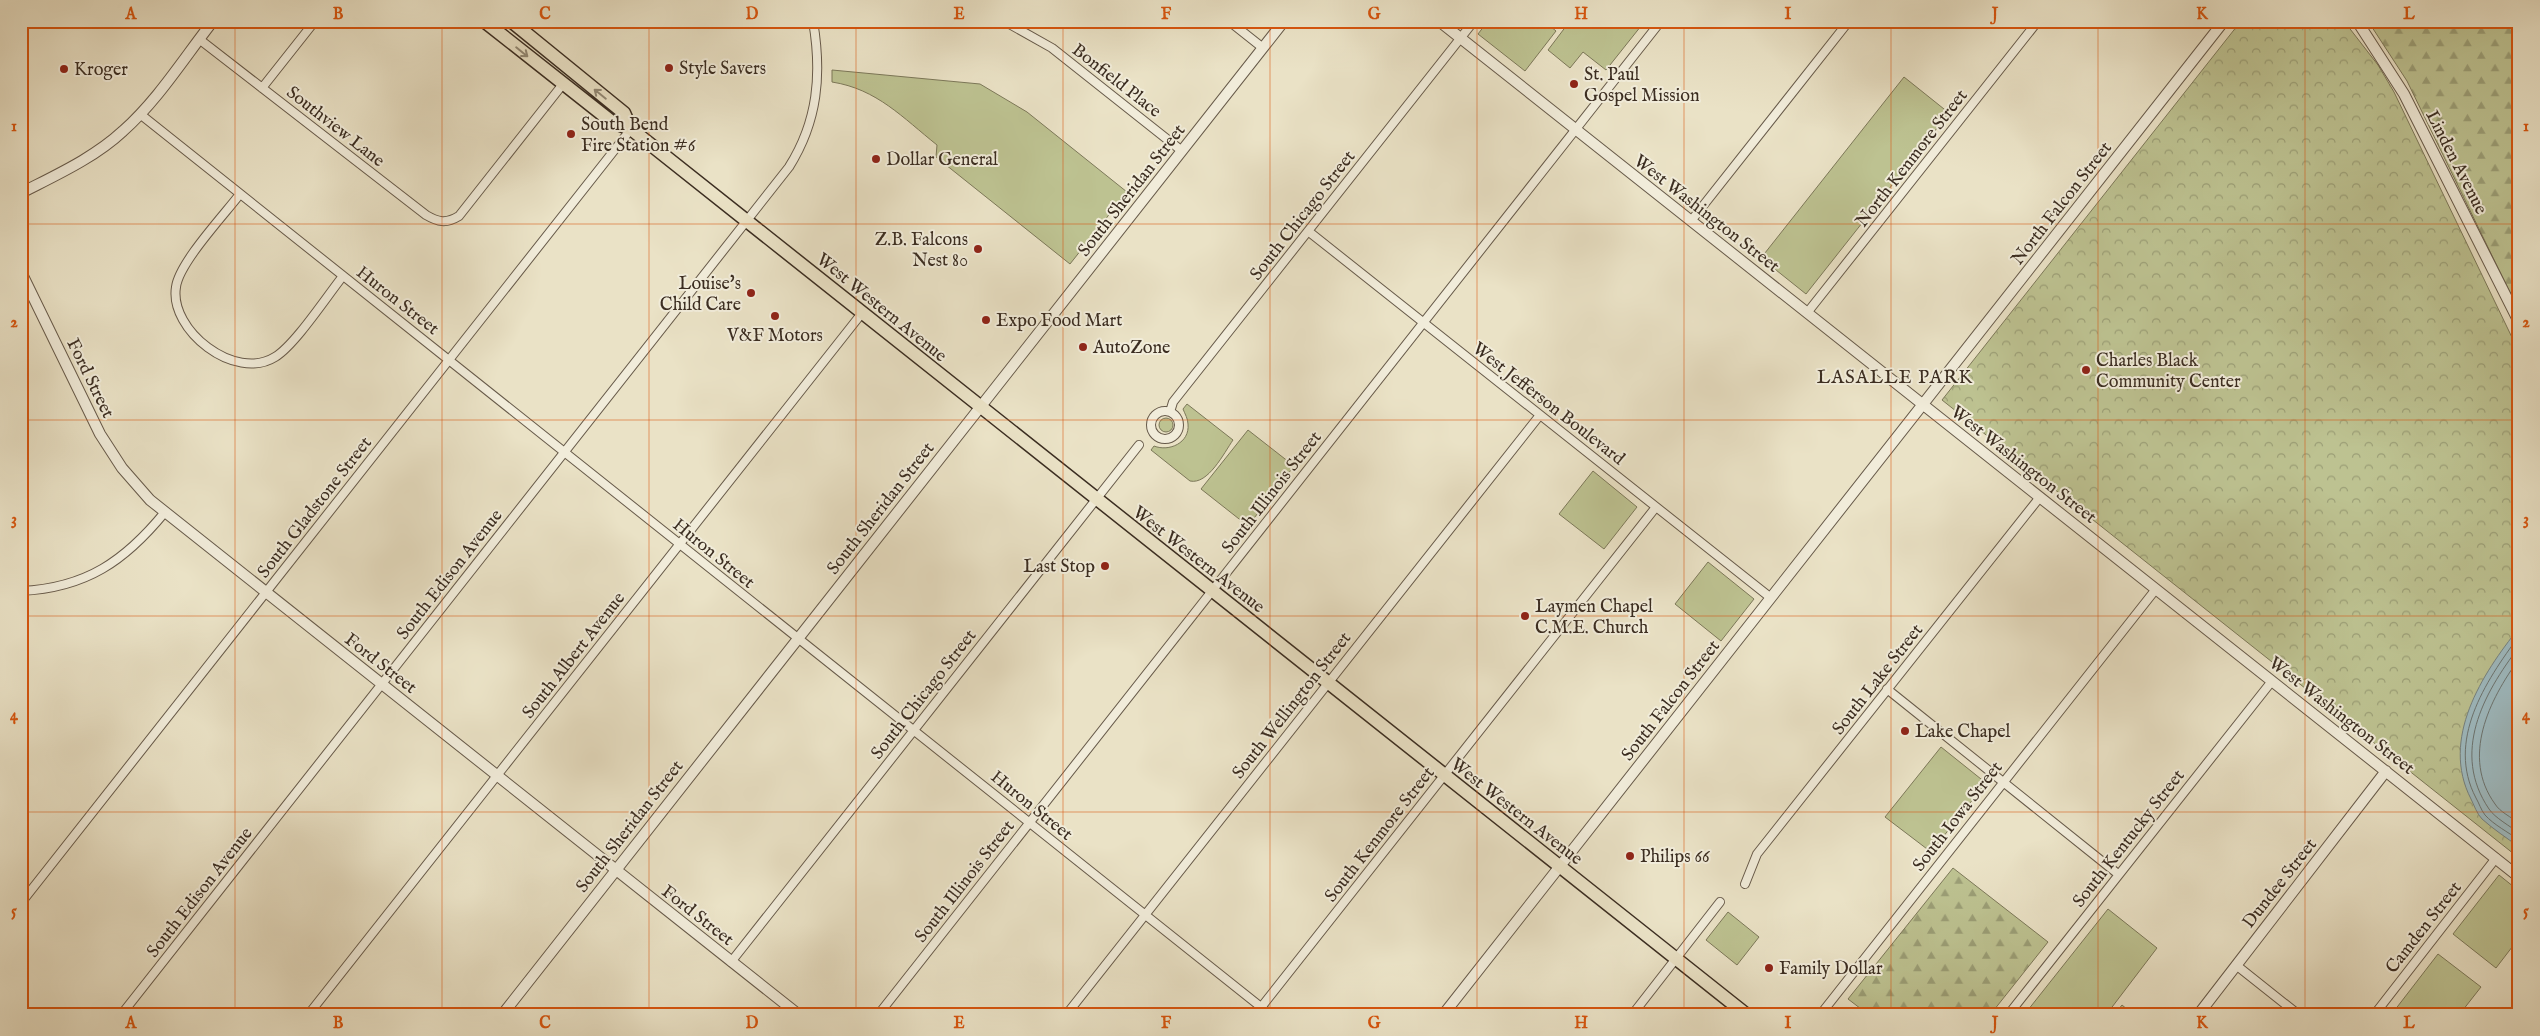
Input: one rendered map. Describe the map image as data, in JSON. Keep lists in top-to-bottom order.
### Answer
{
  "streets": {
    "main road": ["West Western Avenue"],
    "street": [
      "Bonfield Place",
      "Southview Lane",
      "North Kenmore Street",
      "Linden Avenue",
      "South Sheridan Street",
      "North Falcon Street",
      "West Washington Street",
      "South Chicago Street",
      "Huron Street",
      "Ford Street",
      "West Jefferson Boulevard",
      "South Illinois Street",
      "South Gladstone Street",
      "South Edison Avenue",
      "South Albert Avenue",
      "South Lake Street",
      "South Falcon Street",
      "South Wellington Street",
      "South Iowa Street",
      "South Kenmore Street",
      "South Kentucky Street",
      "Dundee Street",
      "Camden Street"
    ]
  },
  "crossings": [
    ["Bonfield Place", "South Sheridan Street"],
    ["Southview Lane", "West Western Avenue"],
    ["North Kenmore Street", "West Washington Street"],
    ["South Sheridan Street", "Huron Street"],
    ["South Sheridan Street", "West Western Avenue"],
    ["South Sheridan Street", "Ford Street"],
    ["North Falcon Street", "West Washington Street"],
    ["North Falcon Street", "South Falcon Street"],
    ["West Washington Street", "South Chicago Street"],
    ["West Washington Street", "South Illinois Street"],
    ["West Washington Street", "South Lake Street"],
    ["West Washington Street", "South Falcon Street"],
    ["West Washington Street", "South Iowa Street"],
    ["West Washington Street", "South Kentucky Street"],
    ["West Washington Street", "Dundee Street"],
    ["West Washington Street", "Camden Street"],
    ["South Chicago Street", "Huron Street"],
    ["South Chicago Street", "West Western Avenue"],
    ["South Chicago Street", "Ford Street"],
    ["South Chicago Street", "West Jefferson Boulevard"],
    ["Huron Street", "South Illinois Street"],
    ["Huron Street", "South Gladstone Street"],
    ["Huron Street", "South Edison Avenue"],
    ["Huron Street", "South Albert Avenue"],
    ["Huron Street", "South Wellington Street"],
    ["Huron Street", "South Kenmore Street"],
    ["West Western Avenue", "South Illinois Street"],
    ["West Western Avenue", "South Gladstone Street"],
    ["West Western Avenue", "South Edison Avenue"],
    ["West Western Avenue", "South Albert Avenue"],
    ["West Western Avenue", "South Falcon Street"],
    ["West Western Avenue", "South Wellington Street"],
    ["West Western Avenue", "South Kenmore Street"],
    ["Ford Street", "South Gladstone Street"],
    ["Ford Street", "South Edison Avenue"],
    ["Ford Street", "South Albert Avenue"],
    ["West Jefferson Boulevard", "South Illinois Street"],
    ["West Jefferson Boulevard", "South Falcon Street"],
    ["West Jefferson Boulevard", "South Wellington Street"],
    ["West Jefferson Boulevard", "South Kenmore Street"]
  ],
  "districts": ["LASALLE PARK"],
  "places": [
    "Style Savers",
    "Kroger",
    "St. Paul Gospel Mission",
    "South Bend Fire Station #6",
    "Dollar General",
    "Z.B. Falcons Nest 80",
    "Louise's Child Care",
    "V&F Motors",
    "Expo Food Mart",
    "AutoZone",
    "Charles Black Community Center",
    "Last Stop",
    "Laymen Chapel C.M.E. Church",
    "Lake Chapel",
    "Philips 66",
    "Family Dollar"
  ],
  "grid": {
    "columns": [
      "A",
      "B",
      "C",
      "D",
      "E",
      "F",
      "G",
      "H",
      "I",
      "J",
      "K",
      "L"
    ],
    "rows": [
      "1",
      "2",
      "3",
      "4",
      "5"
    ]
  }
}
